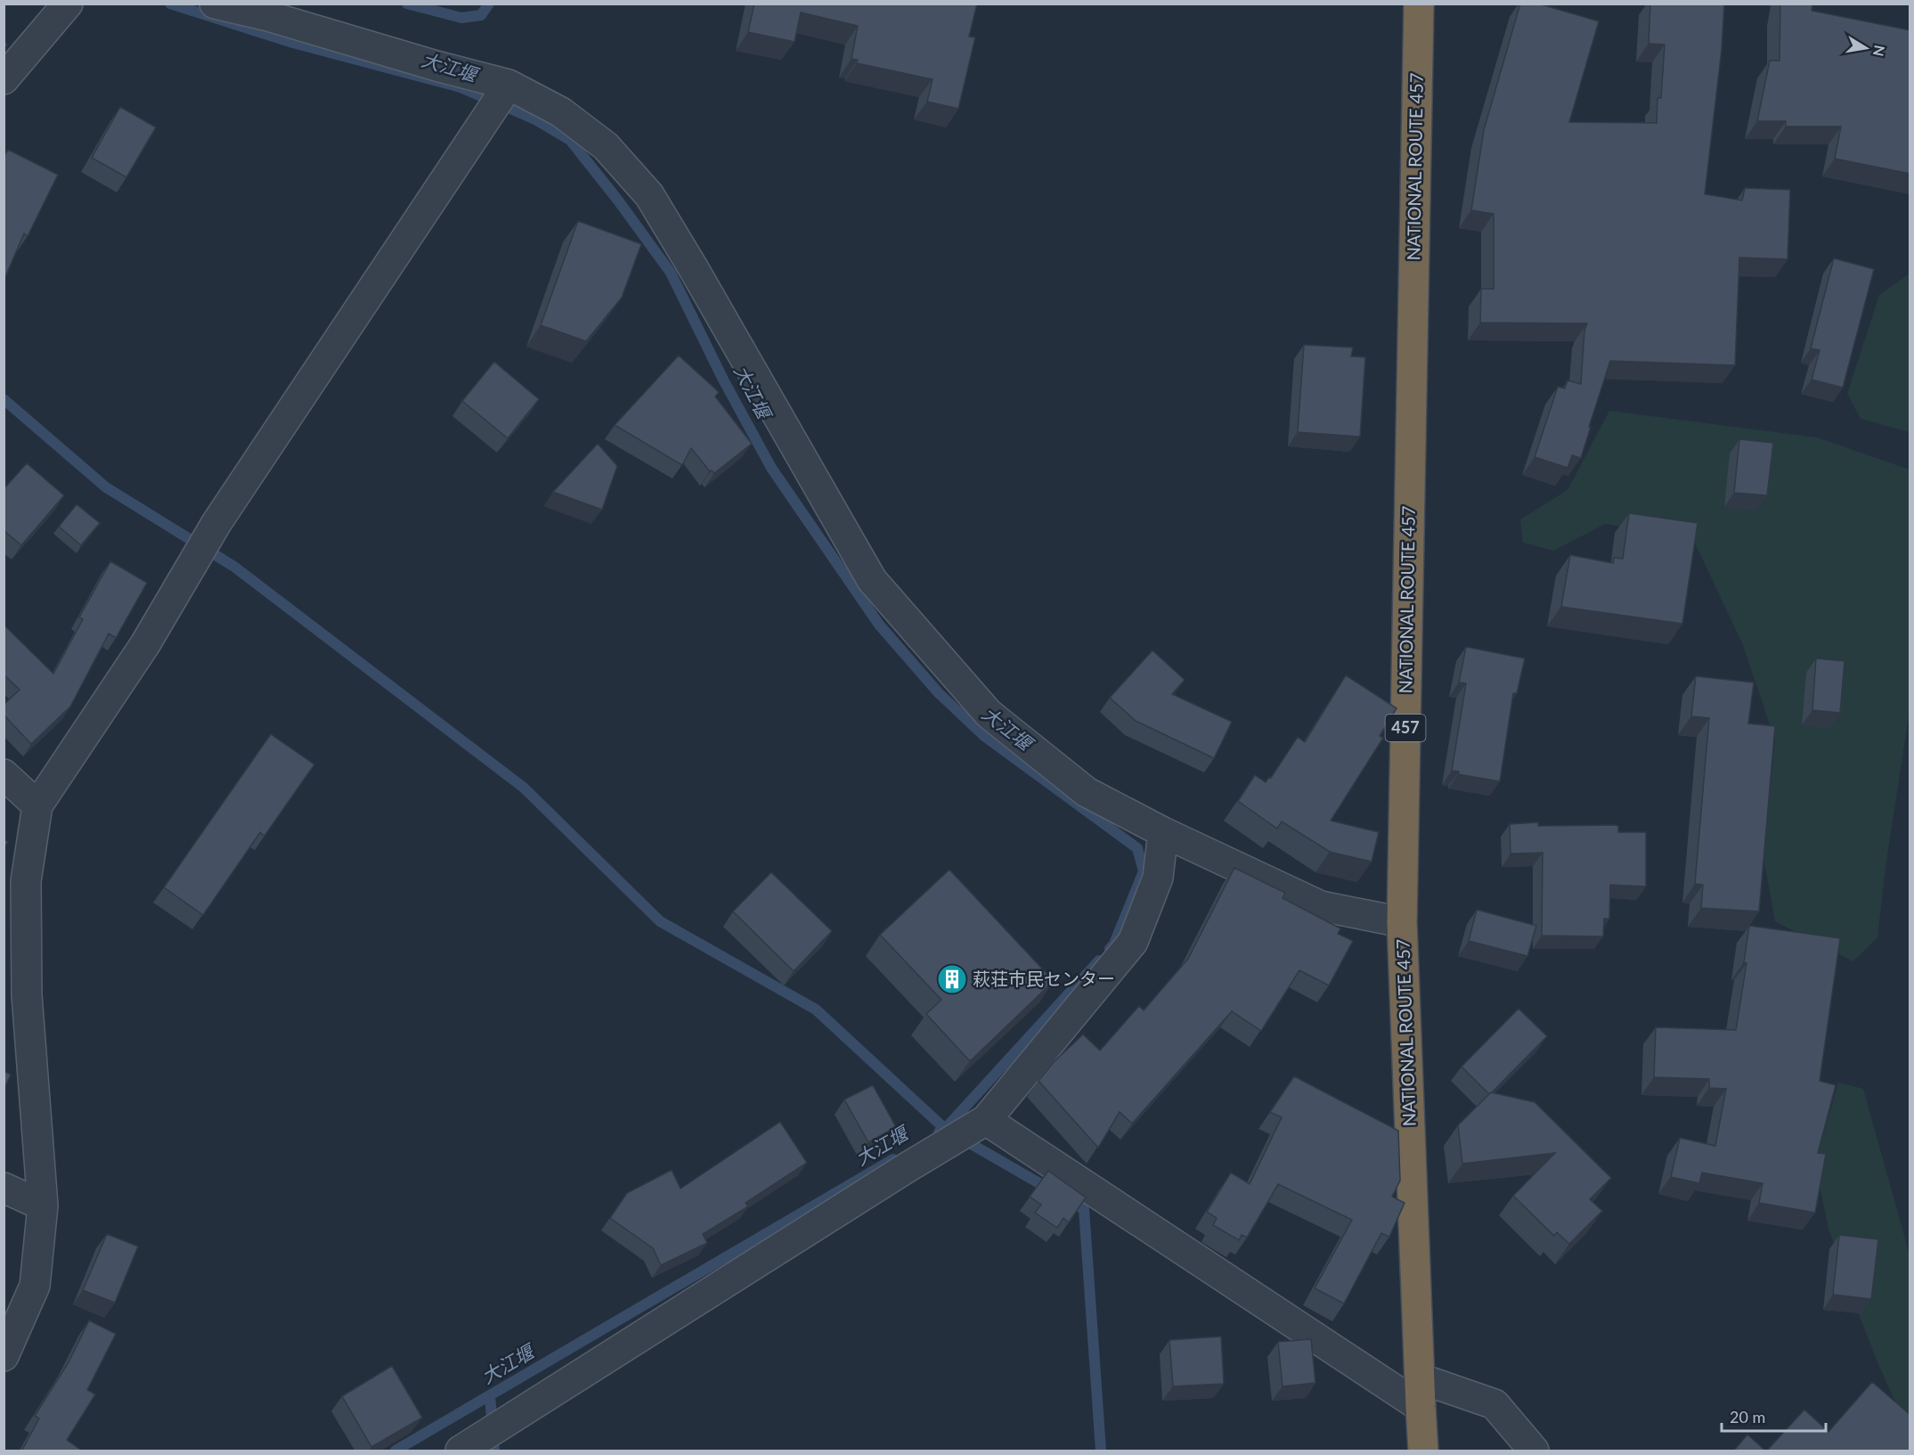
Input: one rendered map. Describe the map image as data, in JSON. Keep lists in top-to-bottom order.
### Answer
{
  "streets": {
    "highway": ["NATIONAL ROUTE 457", "457"]
  },
  "water": ["大江堰"],
  "places": {
    "building": ["萩荘市民センター"]
  },
  "scale_bar": "20 m",
  "north": "right"
}
